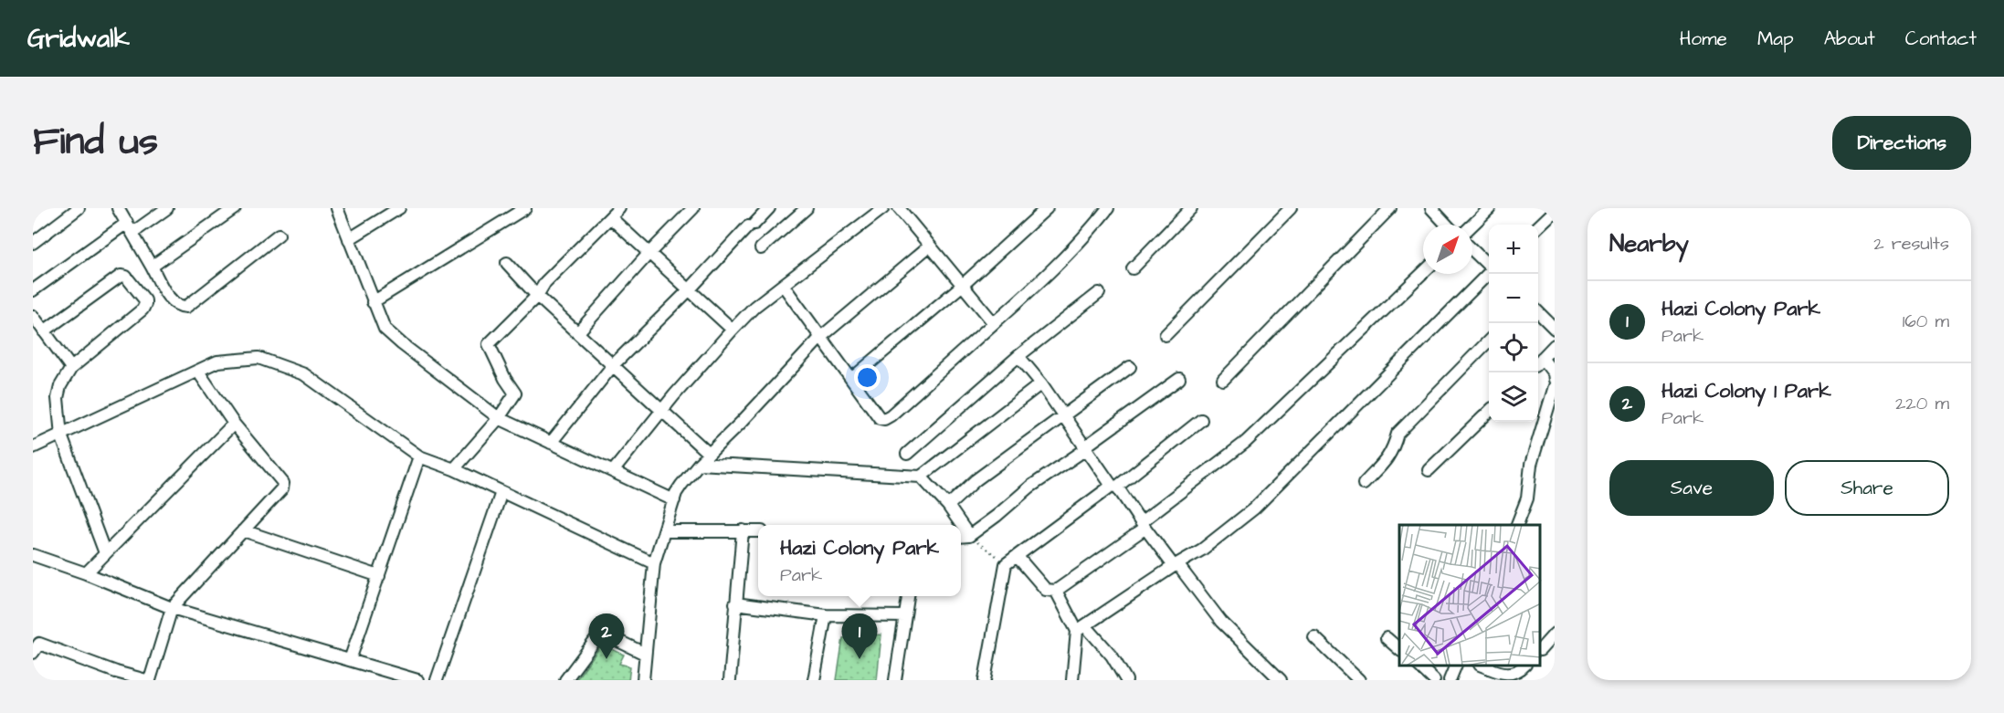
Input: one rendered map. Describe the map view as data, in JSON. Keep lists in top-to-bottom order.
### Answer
{
  "north": "top right",
  "page": {
    "header": "Gridwalk",
    "nav": [
      "Home",
      "Map",
      "About",
      "Contact"
    ],
    "title": "Find us",
    "buttons": [
      "Directions",
      ["Save", "Share"]
    ],
    "heading": ["Nearby", "2 results"],
    "map_buttons": ["+", "−"],
    "list": [
      {
        "mark": "1",
        "name": "Hazi Colony Park",
        "note": "Park",
        "value": "160 m"
      },
      {
        "mark": "2",
        "name": "Hazi Colony 1 Park",
        "note": "Park",
        "value": "220 m"
      }
    ],
    "popup": ["Hazi Colony Park", "Park"],
    "pins": ["1", "2"]
  }
}
